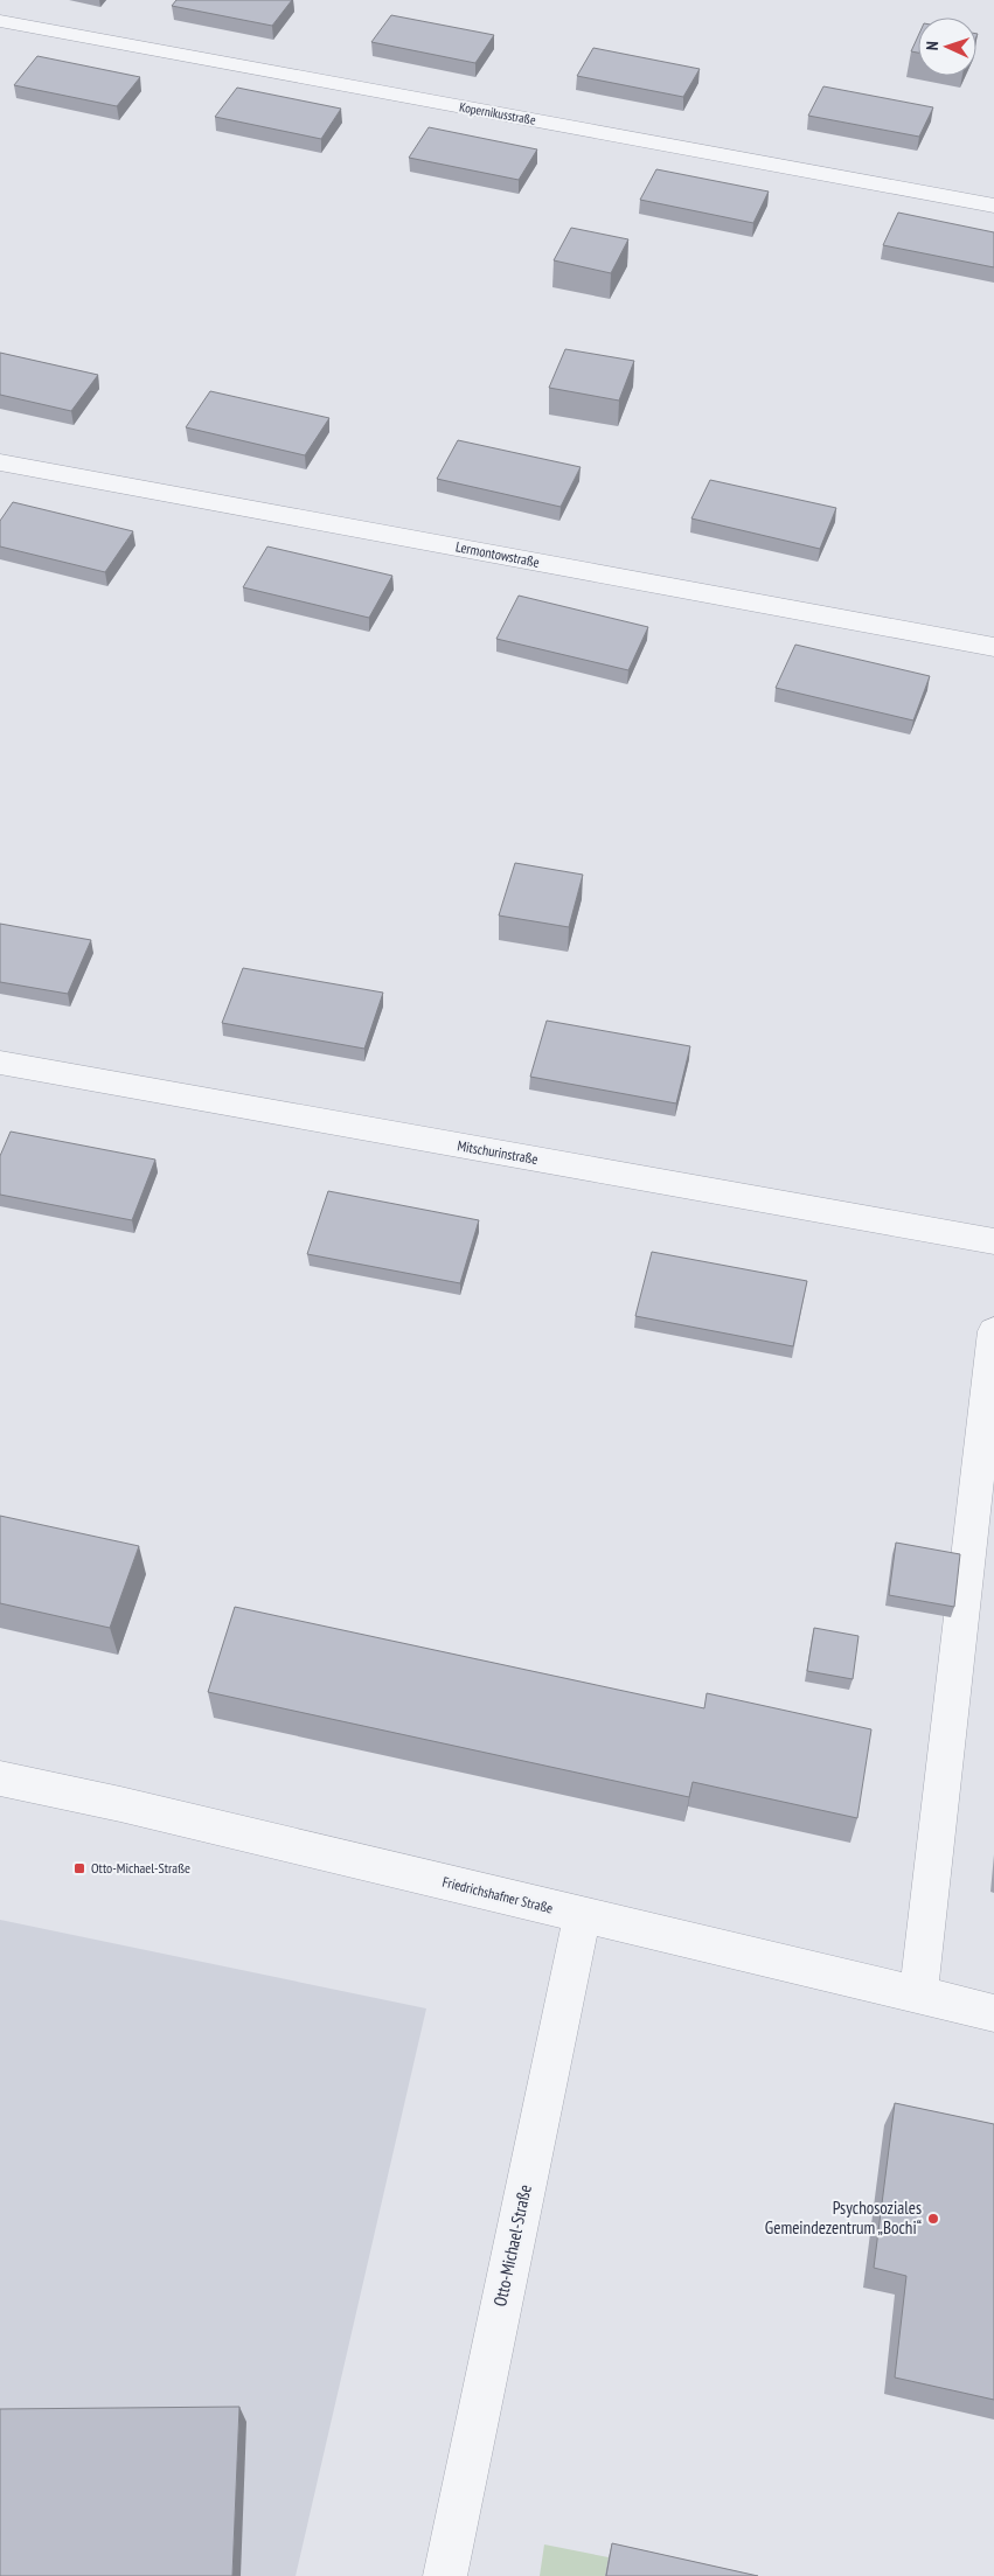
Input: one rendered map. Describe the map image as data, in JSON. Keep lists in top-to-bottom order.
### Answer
{
  "streets": {
    "street": [
      "Kopernikusstraße",
      "Lermontowstraße",
      "Mitschurinstraße",
      "Friedrichshafner Straße",
      "Otto-Michael-Straße"
    ]
  },
  "crossings": [
    ["Friedrichshafner Straße", "Otto-Michael-Straße"]
  ],
  "places": {
    "transit": ["Otto-Michael-Straße"],
    "other": ["Psychosoziales Gemeindezentrum „Bochi“"]
  },
  "north": "left"
}
